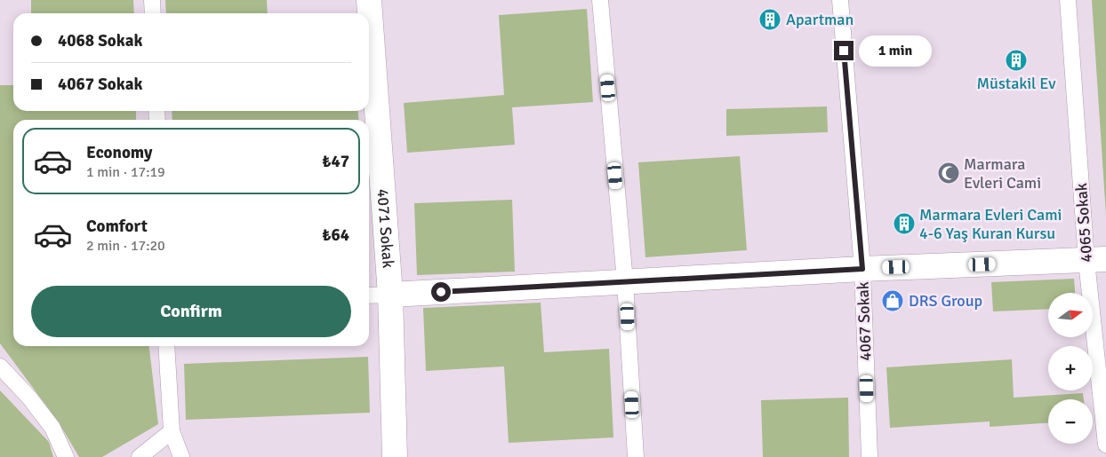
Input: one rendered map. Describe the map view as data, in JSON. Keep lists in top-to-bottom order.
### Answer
{
  "streets": {
    "street": ["4071 Sokak"],
    "lane": ["4065 Sokak", "4067 Sokak"]
  },
  "places": {
    "building": ["Apartman", "Müstakil Ev", "Marmara Evleri Cami 4-6 Yaş Kuran Kursu"],
    "mosque": ["Marmara Evleri Cami"],
    "shop": ["DRS Group"]
  },
  "north": "right",
  "page": {
    "banner": ["4068 Sokak", "4067 Sokak"],
    "bubble": "1 min",
    "list": [
      {
        "name": "Economy",
        "note": "1 min · 17:19",
        "value": "₺47"
      },
      {
        "name": "Comfort",
        "note": "2 min · 17:20",
        "value": "₺64"
      }
    ],
    "buttons": "Confirm",
    "map_buttons": ["+", "−"]
  }
}
